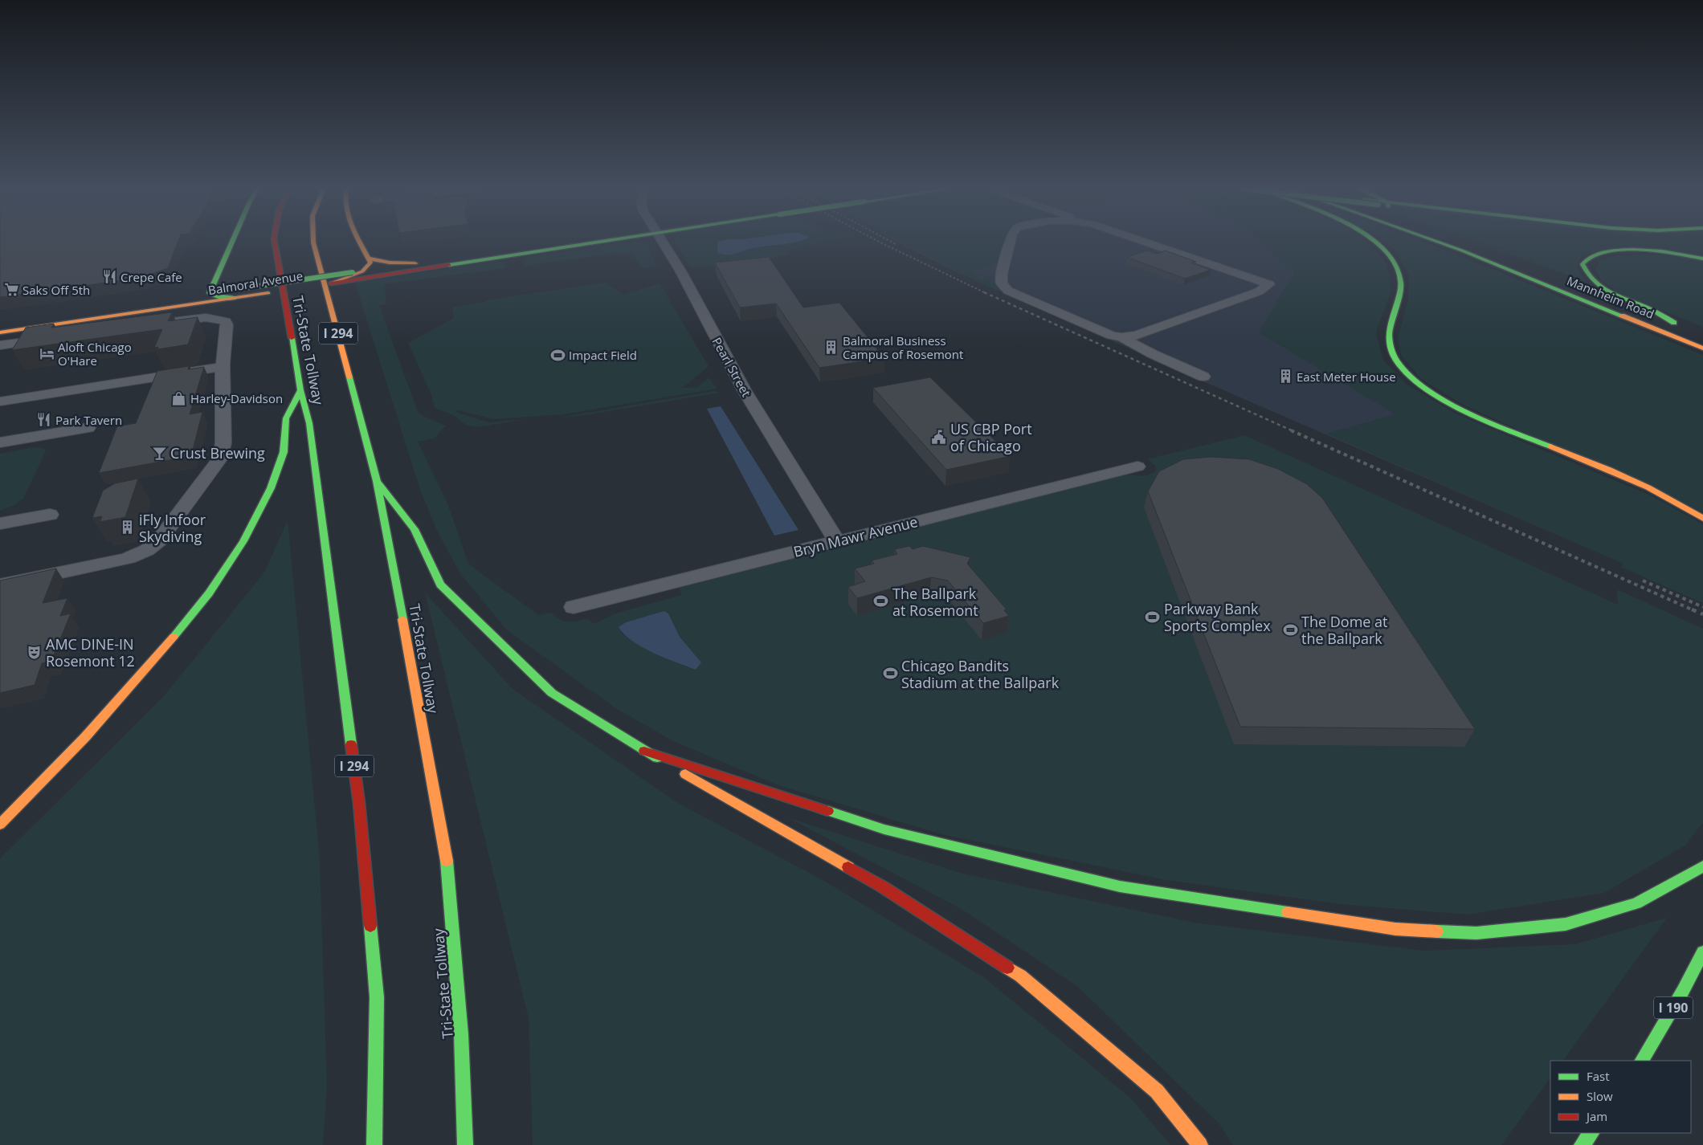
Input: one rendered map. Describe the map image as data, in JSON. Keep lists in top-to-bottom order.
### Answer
{
  "streets": {
    "main road": [
      "Balmoral Avenue",
      "Mannheim Road",
      "I 294",
      "Tri-State Tollway",
      "I 190"
    ],
    "street": ["Pearl Street", "Bryn Mawr Avenue"]
  },
  "crossings": [
    ["Pearl Street", "Bryn Mawr Avenue"]
  ],
  "places": {
    "restaurant": ["Crepe Cafe", "Park Tavern"],
    "supermarket": ["Saks Off 5th"],
    "building": ["Balmoral Business Campus of Rosemont", "East Meter House", "iFly Infoor Skydiving"],
    "hotel": ["Aloft Chicago O'Hare"],
    "sports": [
      "Impact Field",
      "The Ballpark at Rosemont",
      "Parkway Bank Sports Complex",
      "The Dome at the Ballpark",
      "Chicago Bandits Stadium at the Ballpark"
    ],
    "shop": ["Harley-Davidson"],
    "public building": ["US CBP Port of Chicago"],
    "bar": ["Crust Brewing"],
    "theatre": ["AMC DINE-IN Rosemont 12"]
  },
  "legend": ["Fast", "Slow", "Jam"]
}
